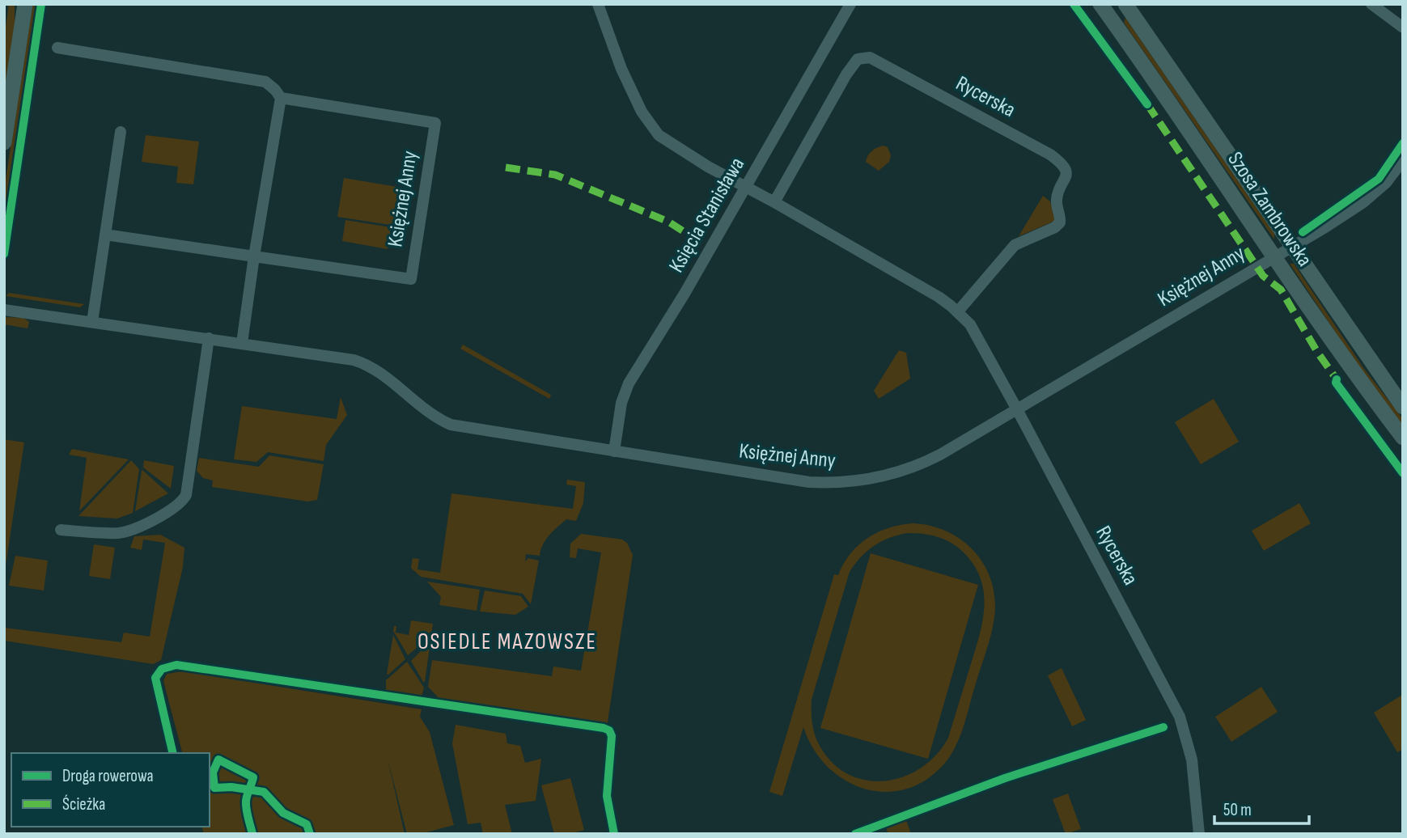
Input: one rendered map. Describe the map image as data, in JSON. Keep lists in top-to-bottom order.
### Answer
{
  "streets": {
    "main road": ["Szosa Zambrowska"],
    "street": ["Rycerska", "Księżnej Anny", "Księcia Stanisława"]
  },
  "crossings": [
    ["Rycerska", "Księżnej Anny"],
    ["Rycerska", "Księcia Stanisława"],
    ["Księżnej Anny", "Szosa Zambrowska"],
    ["Księżnej Anny", "Księcia Stanisława"]
  ],
  "districts": ["OSIEDLE MAZOWSZE"],
  "legend": ["Droga rowerowa", "Ścieżka"],
  "scale_bar": "50 m"
}
